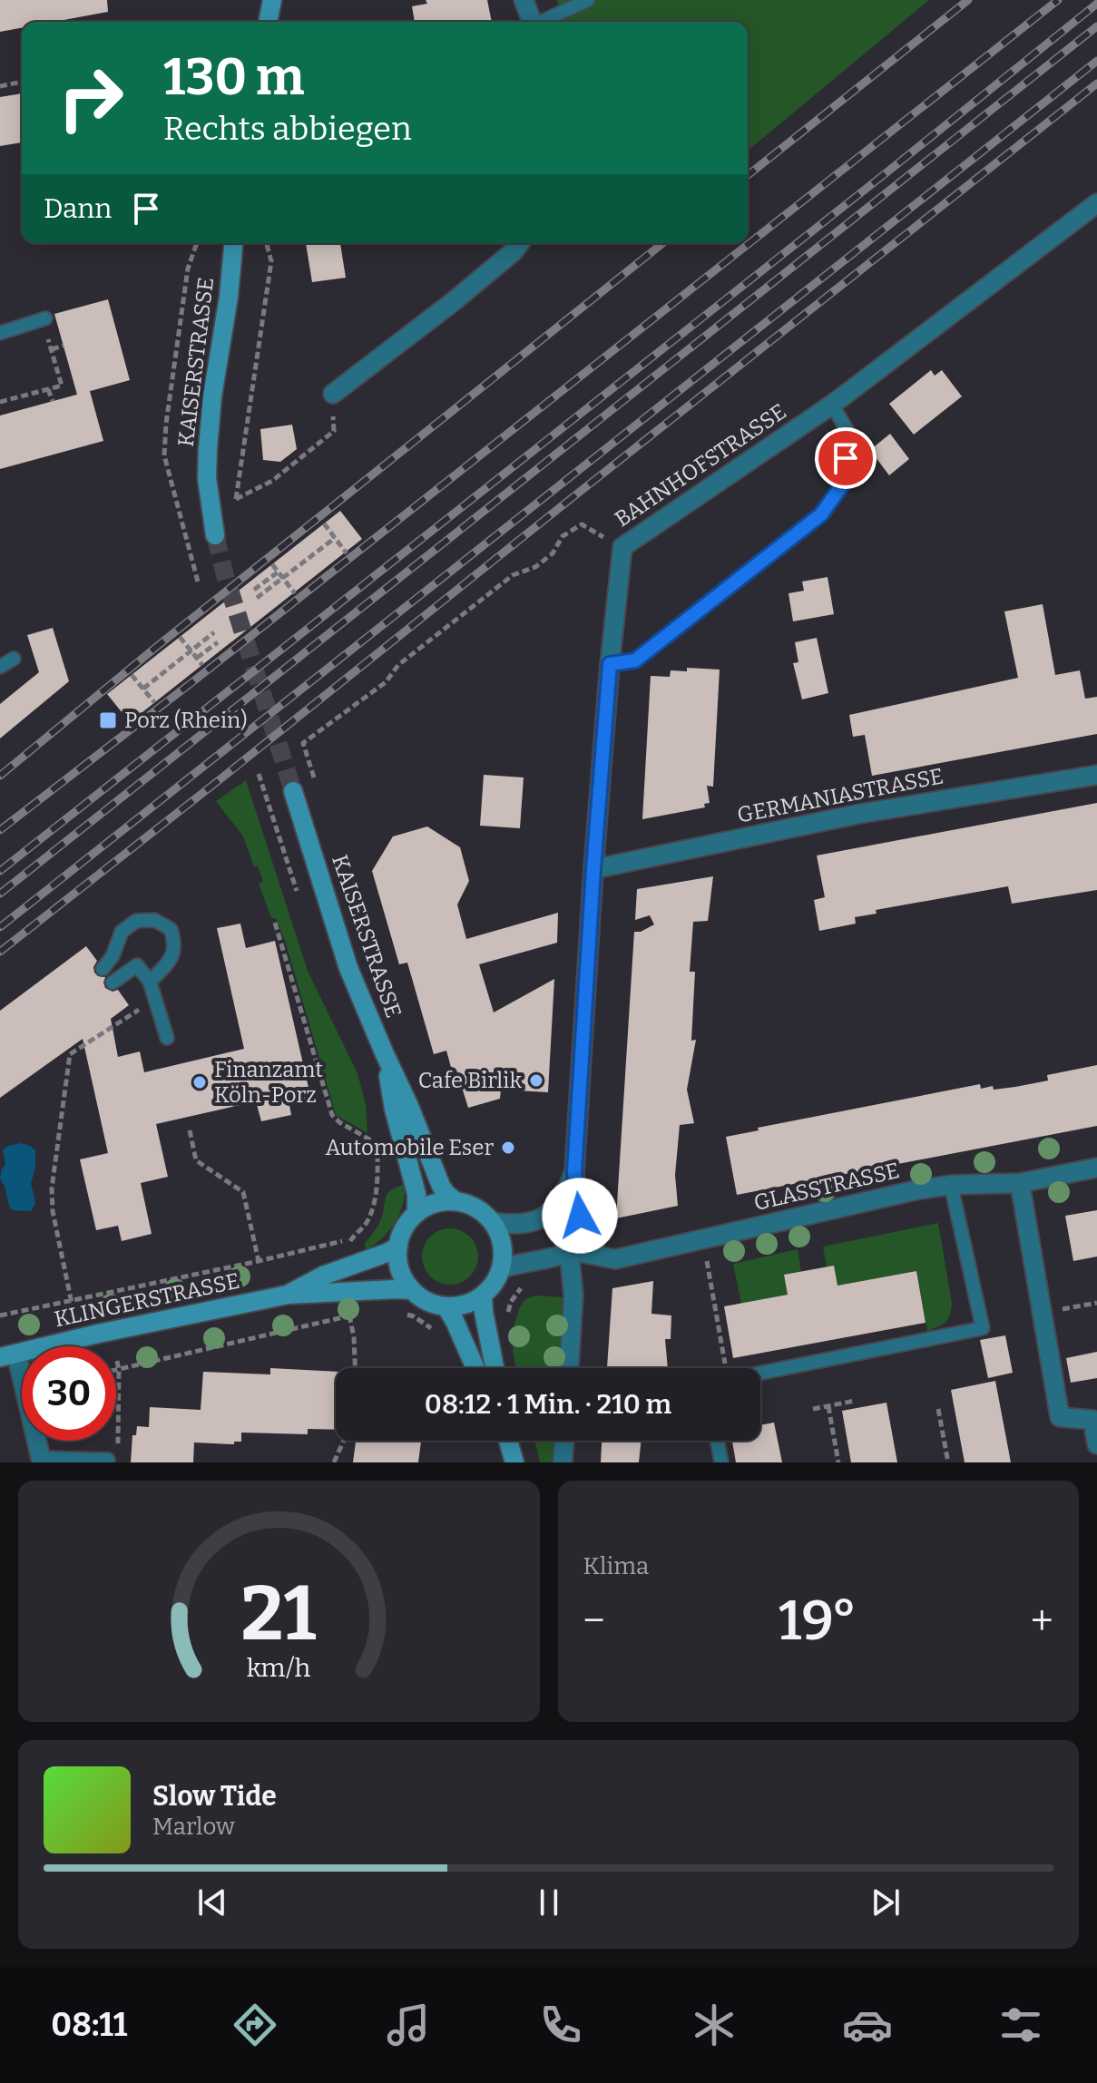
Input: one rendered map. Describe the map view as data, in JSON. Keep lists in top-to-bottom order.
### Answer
{
  "streets": {
    "main road": ["KAISERSTRASSE", "KLINGERSTRASSE"],
    "street": ["BAHNHOFSTRASSE", "GERMANIASTRASSE", "GLASSTRASSE"]
  },
  "crossings": [
    ["KAISERSTRASSE", "BAHNHOFSTRASSE"],
    ["KAISERSTRASSE", "KLINGERSTRASSE"],
    ["BAHNHOFSTRASSE", "GERMANIASTRASSE"],
    ["BAHNHOFSTRASSE", "GLASSTRASSE"],
    ["BAHNHOFSTRASSE", "KLINGERSTRASSE"]
  ],
  "places": {
    "transit": ["Porz (Rhein)"],
    "other": ["Cafe Birlik", "Finanzamt Köln-Porz", "Automobile Eser"]
  },
  "page": {
    "turn": ["130 m", "Rechts abbiegen"],
    "then": "Dann",
    "limit": "30",
    "trip": "08:12 · 1 Min. · 210 m",
    "tile": "Klima",
    "heat": ["−", "19°", "+"],
    "song": ["Slow Tide", "Marlow"],
    "tabs": "08:11",
    "gauge": ["21", "km/h"]
  }
}
